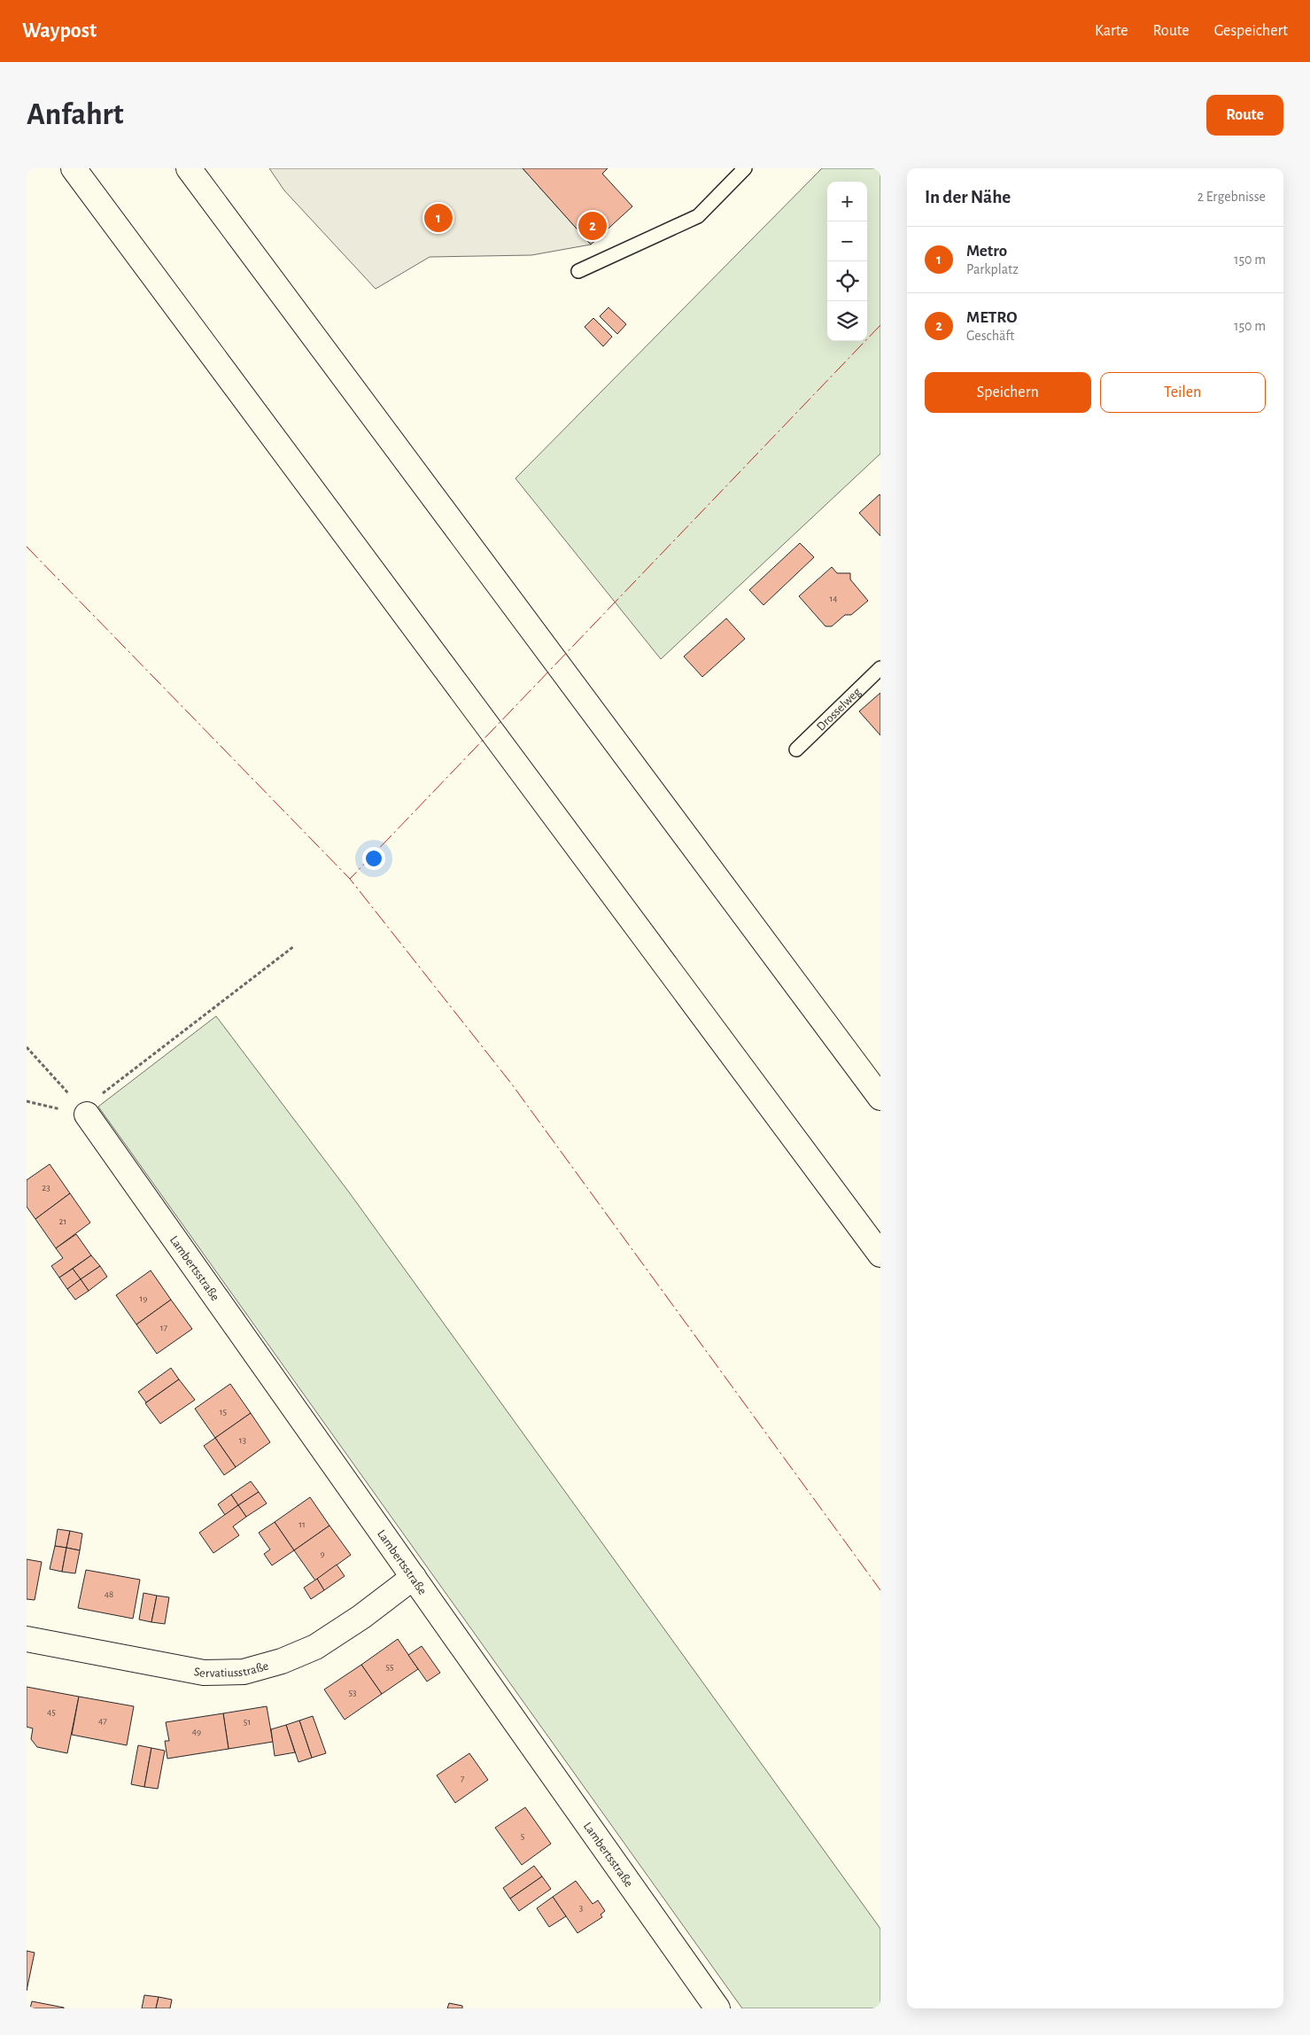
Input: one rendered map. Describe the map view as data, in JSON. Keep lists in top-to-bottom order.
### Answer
{
  "streets": {
    "main road": ["Lambertsstraße", "Servatiusstraße"],
    "lane": ["Drosselweg"]
  },
  "crossings": [
    ["Lambertsstraße", "Servatiusstraße"]
  ],
  "house_numbers": [
    "14",
    "23",
    "21",
    "19",
    "17",
    "15",
    "13",
    "11",
    "9",
    "48",
    "55",
    "53",
    "45",
    "47",
    "51",
    "49",
    "7",
    "5",
    "3"
  ],
  "page": {
    "header": "Waypost",
    "nav": ["Karte", "Route", "Gespeichert"],
    "buttons": [
      "Route",
      ["Speichern", "Teilen"]
    ],
    "title": "Anfahrt",
    "heading": ["In der Nähe", "2 Ergebnisse"],
    "map_buttons": ["+", "−"],
    "pins": ["1", "2"],
    "list": [
      {
        "mark": "1",
        "name": "Metro",
        "note": "Parkplatz",
        "value": "150 m"
      },
      {
        "mark": "2",
        "name": "METRO",
        "note": "Geschäft",
        "value": "150 m"
      }
    ]
  }
}
